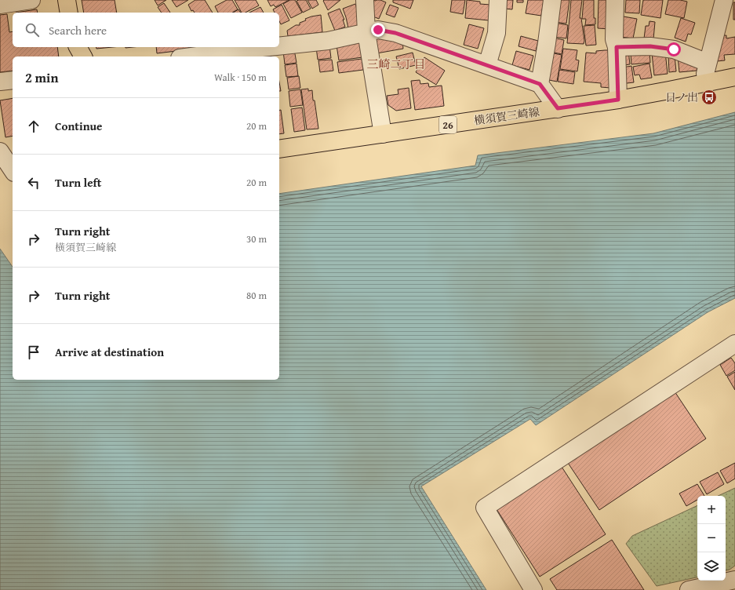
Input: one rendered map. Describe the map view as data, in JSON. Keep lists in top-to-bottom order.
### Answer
{
  "streets": {
    "main road": ["横須賀三崎線", "26"]
  },
  "districts": ["三崎二丁目"],
  "places": {
    "bus stop": ["日ノ出"]
  },
  "page": {
    "search": "Search here",
    "heading": ["2 min", "Walk · 150 m"],
    "list": [
      ["Continue", "20 m"],
      ["Turn left", "20 m"],
      ["Turn right", "横須賀三崎線", "30 m"],
      ["Turn right", "80 m"],
      "Arrive at destination"
    ],
    "map_buttons": ["+", "−"]
  }
}
